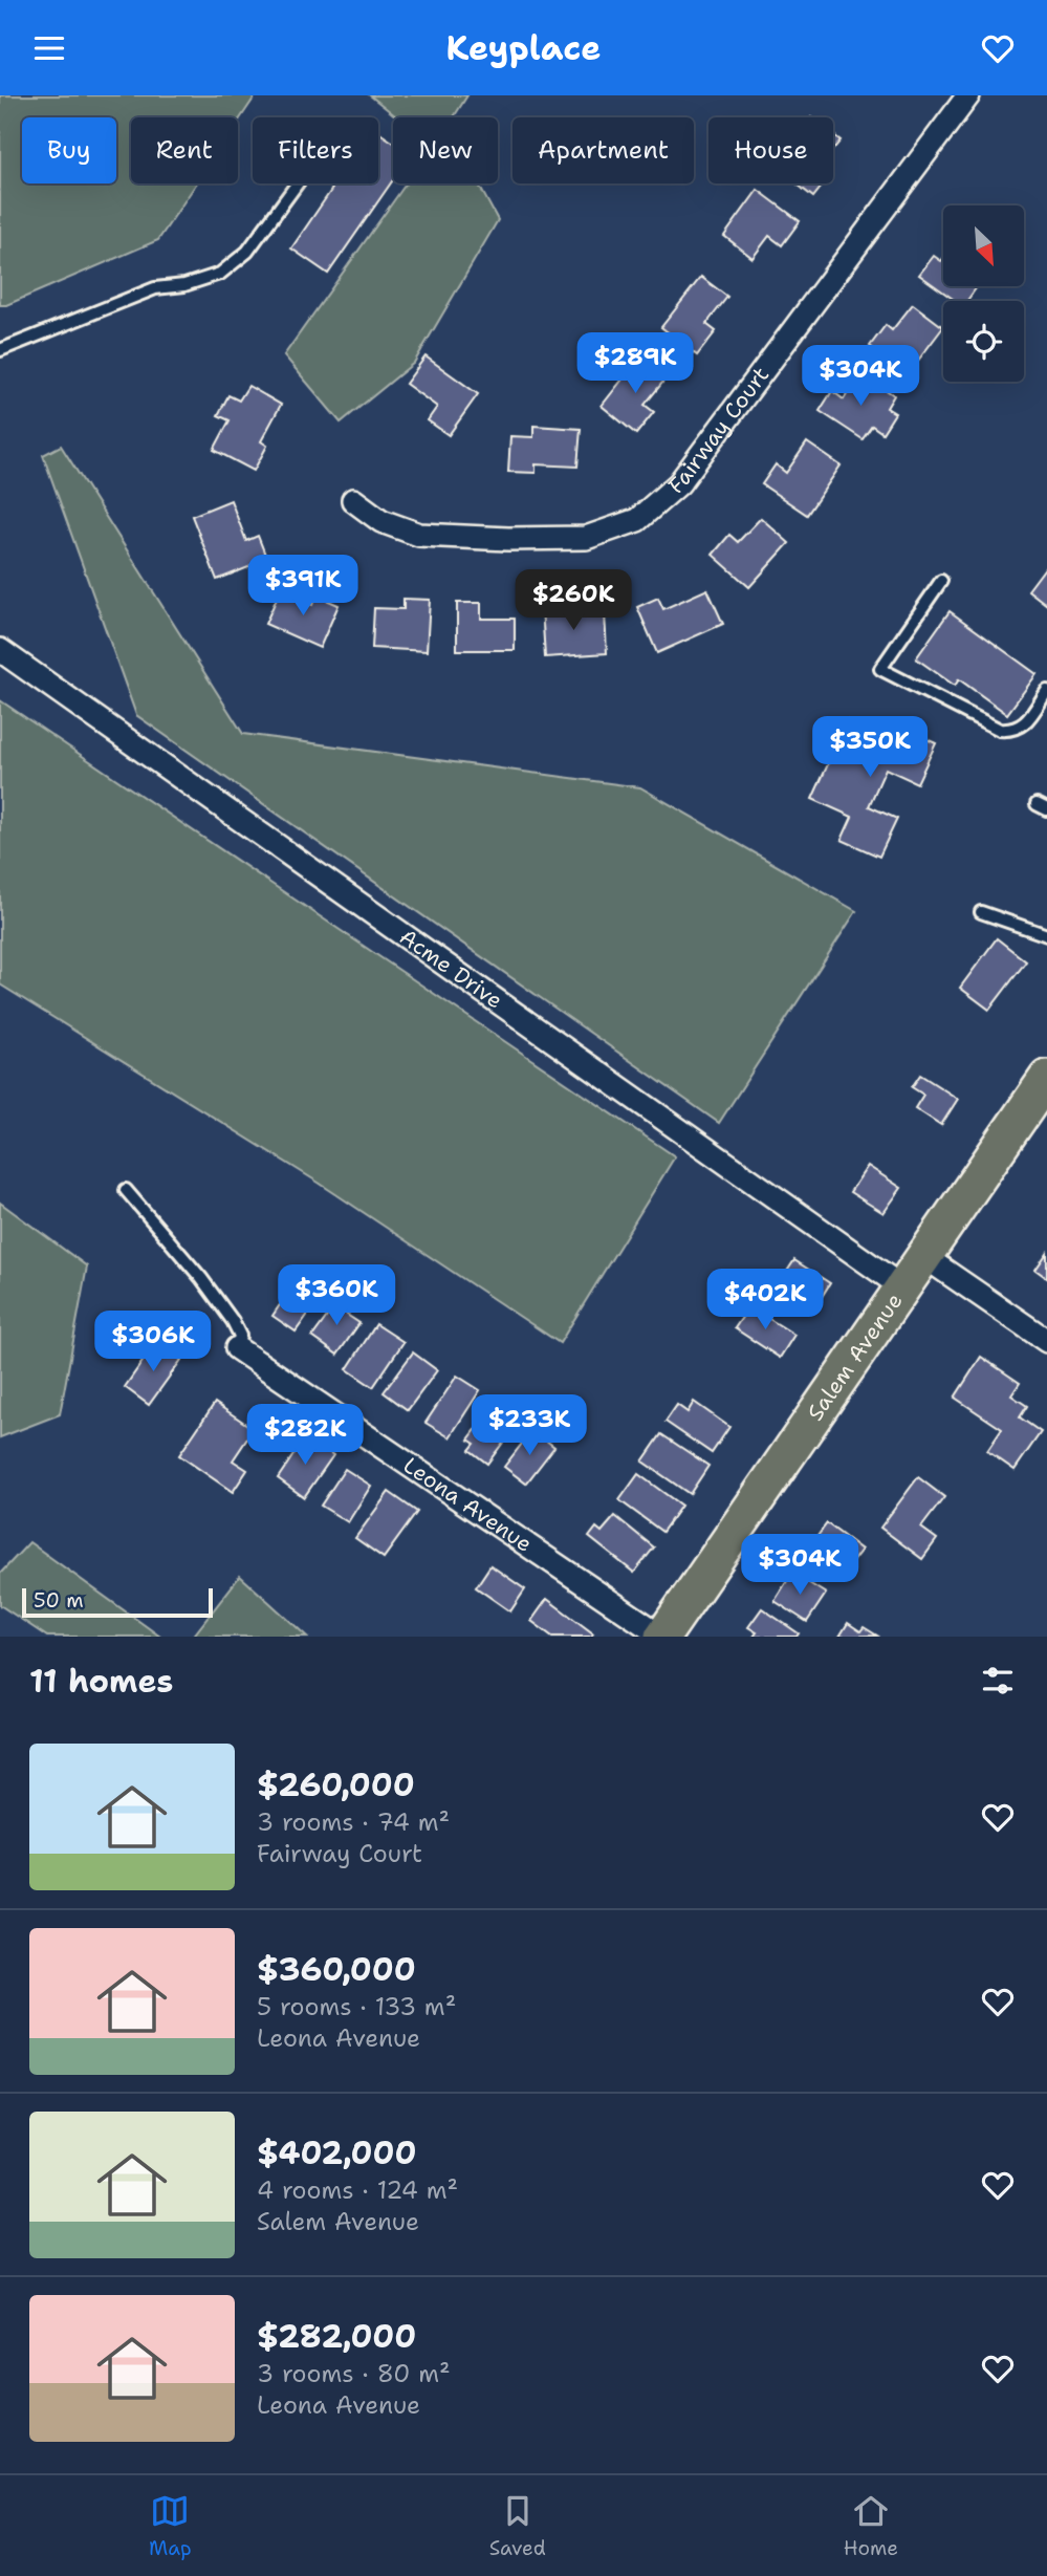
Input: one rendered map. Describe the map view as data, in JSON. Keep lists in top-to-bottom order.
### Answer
{
  "streets": {
    "main road": ["Salem Avenue"],
    "street": ["Fairway Court", "Acme Drive", "Leona Avenue"]
  },
  "crossings": [
    ["Acme Drive", "Salem Avenue"],
    ["Salem Avenue", "Leona Avenue"]
  ],
  "scale_bar": "50 m",
  "north": "bottom right",
  "page": {
    "header": "Keyplace",
    "chip": [
      "Buy",
      "Rent",
      "Filters",
      "New",
      "Apartment",
      "House"
    ],
    "price": [
      "$289K",
      "$304K",
      "$391K",
      "$260K",
      "$350K",
      "$360K",
      "$402K",
      "$306K",
      "$233K",
      "$282K",
      "$304K"
    ],
    "scale": "50 m",
    "heading": "11 homes",
    "list": [
      {
        "name": "$260,000",
        "note": "3 rooms · 74 m² · Fairway Court"
      },
      {
        "name": "$360,000",
        "note": "5 rooms · 133 m² · Leona Avenue"
      },
      {
        "name": "$402,000",
        "note": "4 rooms · 124 m² · Salem Avenue"
      },
      {
        "name": "$282,000",
        "note": "3 rooms · 80 m² · Leona Avenue"
      }
    ],
    "tabs": ["Map", "Saved", "Home"]
  }
}
